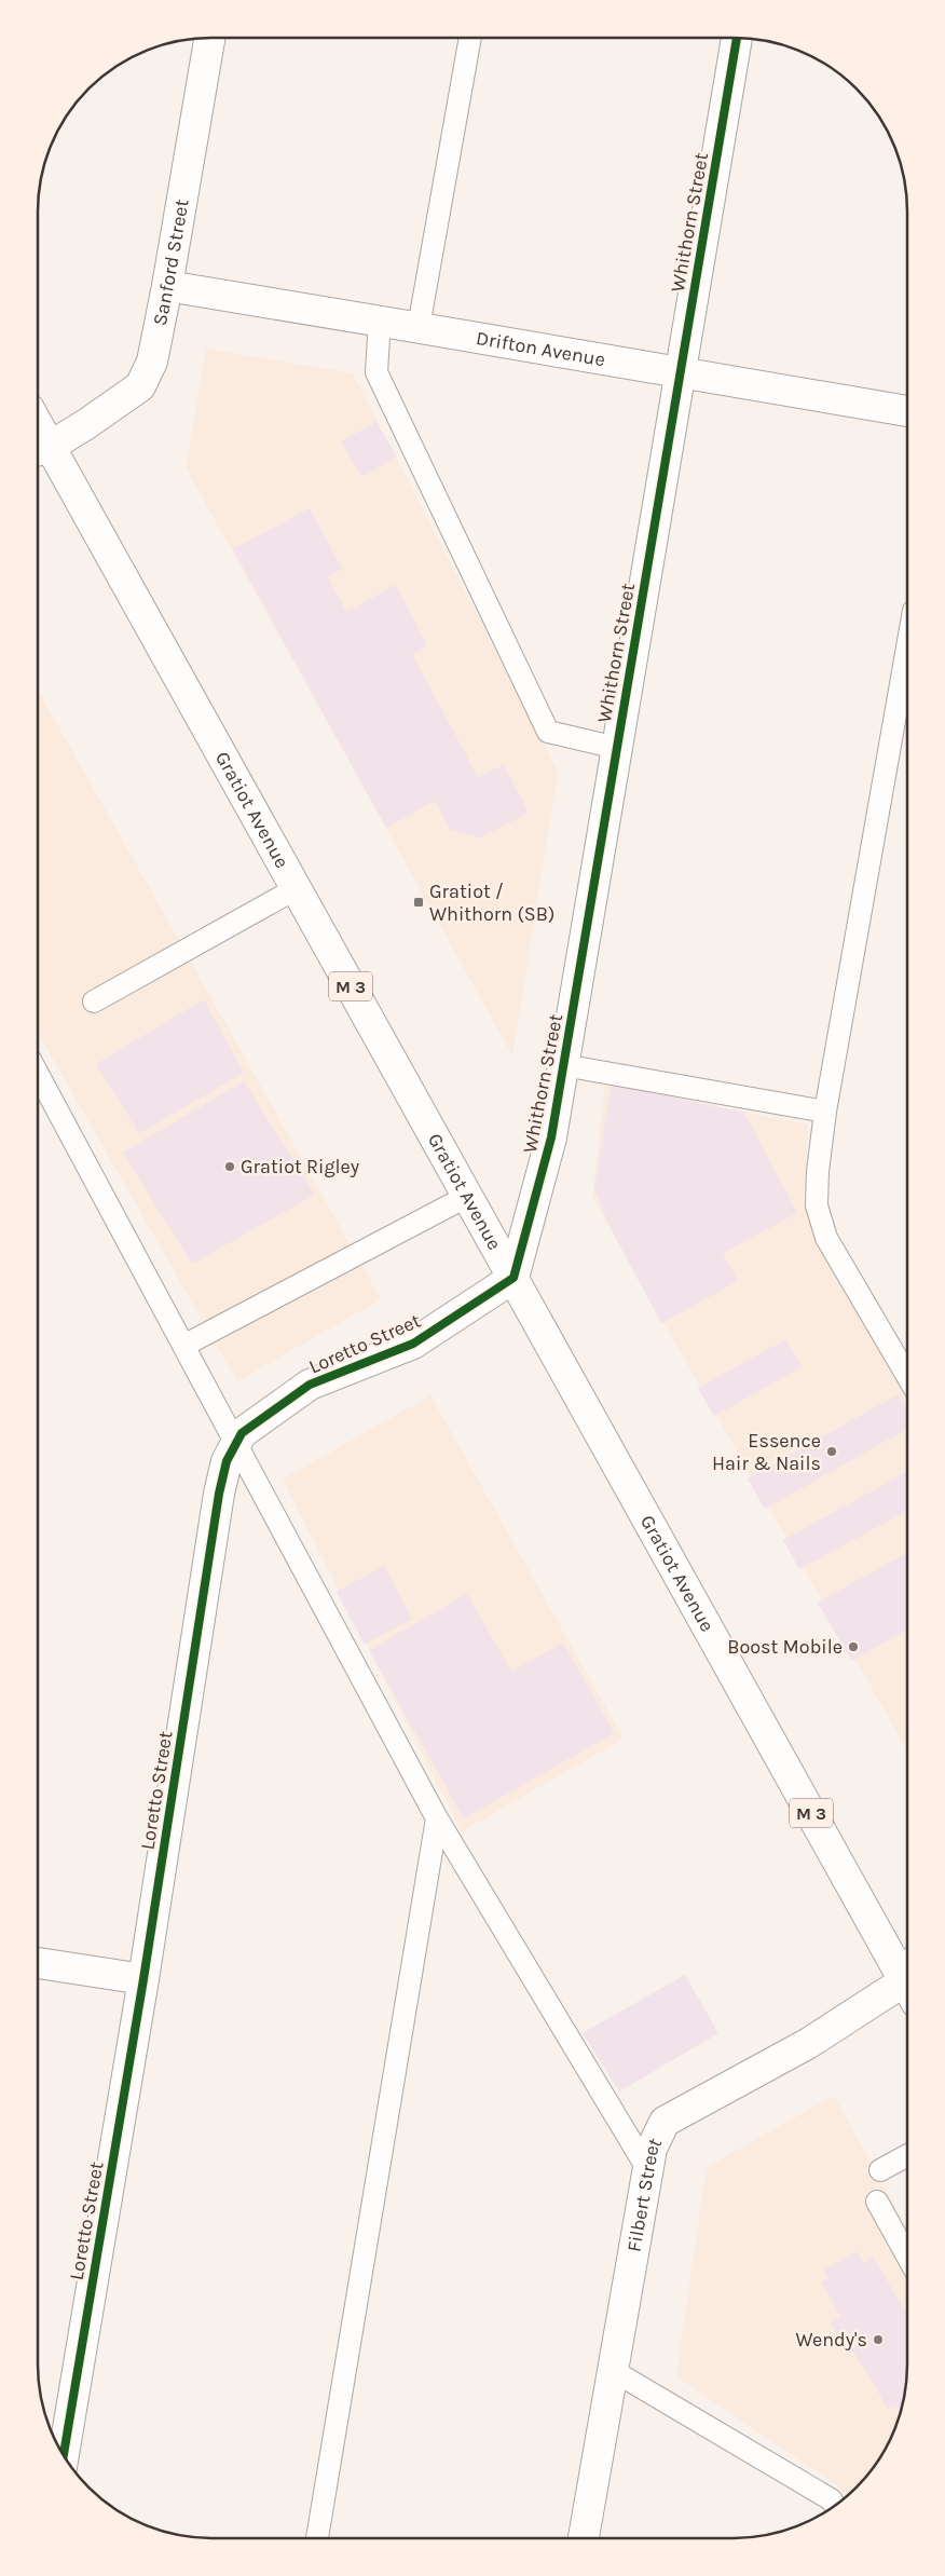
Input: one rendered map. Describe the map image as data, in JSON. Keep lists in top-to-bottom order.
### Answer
{
  "streets": {
    "street": [
      "Whithorn Street",
      "Sanford Street",
      "Drifton Avenue",
      "Gratiot Avenue",
      "M 3",
      "Loretto Street",
      "Filbert Street"
    ]
  },
  "crossings": [
    ["Whithorn Street", "Drifton Avenue"],
    ["Whithorn Street", "Gratiot Avenue"],
    ["Whithorn Street", "Loretto Street"],
    ["Sanford Street", "Drifton Avenue"],
    ["Sanford Street", "Gratiot Avenue"],
    ["Gratiot Avenue", "Loretto Street"]
  ],
  "places": {
    "transit": ["Gratiot / Whithorn (SB)"],
    "other": [
      "Gratiot Rigley",
      "Essence Hair & Nails",
      "Boost Mobile",
      "Wendy's"
    ]
  }
}
